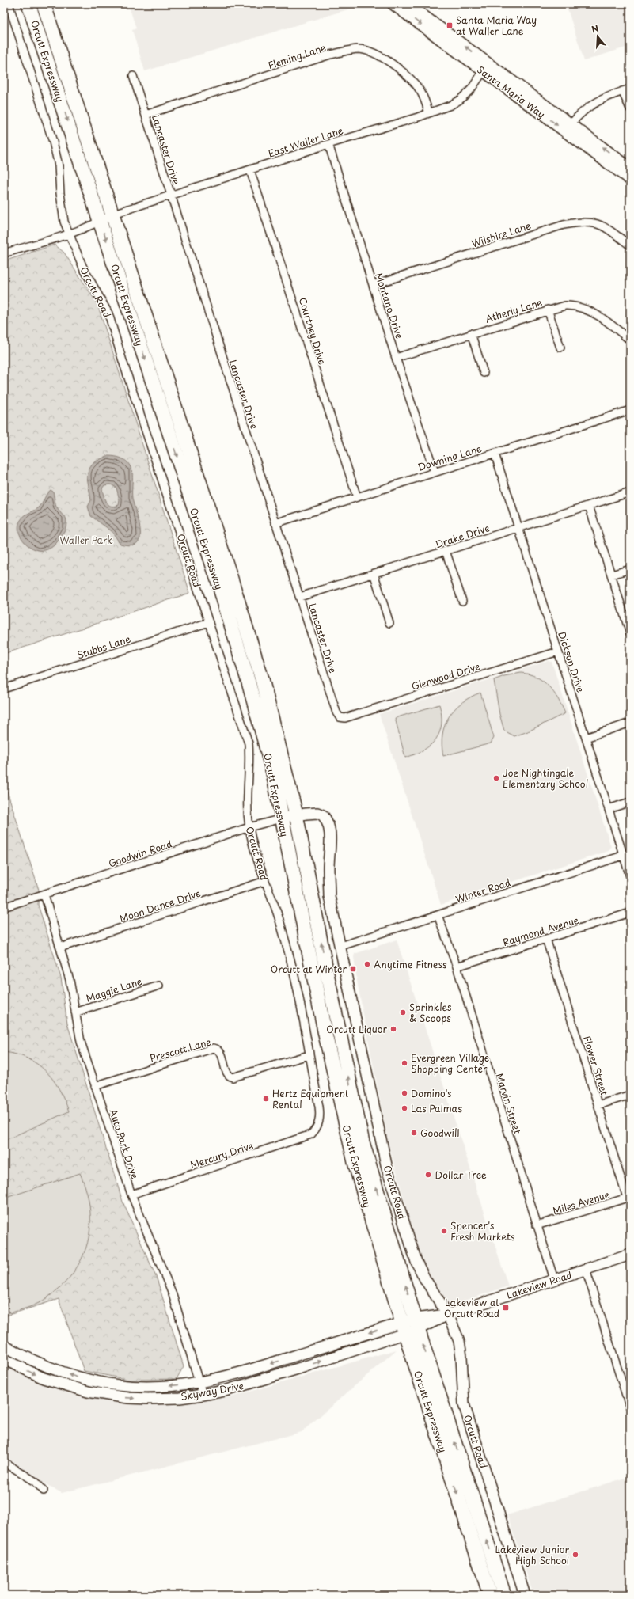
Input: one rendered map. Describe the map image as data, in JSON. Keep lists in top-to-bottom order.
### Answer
{
  "streets": {
    "highway": ["Orcutt Expressway"],
    "main road": [
      "Santa Maria Way",
      "Orcutt Road",
      "Lakeview Road",
      "Skyway Drive"
    ],
    "street": [
      "Fleming Lane",
      "East Waller Lane",
      "Lancaster Drive",
      "Wilshire Lane",
      "Montano Drive",
      "Atherly Lane",
      "Courtney Drive",
      "Downing Lane",
      "Drake Drive",
      "Stubbs Lane",
      "Dickson Drive",
      "Glenwood Drive",
      "Goodwin Road",
      "Winter Road",
      "Moon Dance Drive",
      "Raymond Avenue",
      "Maggie Lane",
      "Prescott Lane",
      "Flower Street",
      "Marvin Street",
      "Auto Park Drive",
      "Mercury Drive",
      "Miles Avenue"
    ]
  },
  "crossings": [
    ["Fleming Lane", "East Waller Lane"],
    ["Fleming Lane", "Lancaster Drive"],
    ["Orcutt Expressway", "East Waller Lane"],
    ["Orcutt Expressway", "Orcutt Road"],
    ["Orcutt Expressway", "Goodwin Road"],
    ["Orcutt Expressway", "Lakeview Road"],
    ["Orcutt Expressway", "Skyway Drive"],
    ["Santa Maria Way", "East Waller Lane"],
    ["East Waller Lane", "Lancaster Drive"],
    ["East Waller Lane", "Orcutt Road"],
    ["East Waller Lane", "Montano Drive"],
    ["East Waller Lane", "Courtney Drive"],
    ["Lancaster Drive", "Downing Lane"],
    ["Lancaster Drive", "Drake Drive"],
    ["Lancaster Drive", "Glenwood Drive"],
    ["Wilshire Lane", "Montano Drive"],
    ["Orcutt Road", "Stubbs Lane"],
    ["Orcutt Road", "Goodwin Road"],
    ["Orcutt Road", "Winter Road"],
    ["Orcutt Road", "Moon Dance Drive"],
    ["Orcutt Road", "Prescott Lane"],
    ["Orcutt Road", "Mercury Drive"],
    ["Orcutt Road", "Lakeview Road"],
    ["Montano Drive", "Atherly Lane"],
    ["Montano Drive", "Downing Lane"],
    ["Courtney Drive", "Downing Lane"],
    ["Downing Lane", "Dickson Drive"],
    ["Drake Drive", "Dickson Drive"],
    ["Dickson Drive", "Glenwood Drive"],
    ["Dickson Drive", "Winter Road"],
    ["Goodwin Road", "Auto Park Drive"],
    ["Winter Road", "Marvin Street"],
    ["Moon Dance Drive", "Auto Park Drive"],
    ["Raymond Avenue", "Flower Street"],
    ["Raymond Avenue", "Marvin Street"],
    ["Maggie Lane", "Auto Park Drive"],
    ["Prescott Lane", "Auto Park Drive"],
    ["Flower Street", "Miles Avenue"],
    ["Marvin Street", "Miles Avenue"],
    ["Marvin Street", "Lakeview Road"],
    ["Auto Park Drive", "Mercury Drive"],
    ["Auto Park Drive", "Skyway Drive"],
    ["Lakeview Road", "Skyway Drive"]
  ],
  "parks": ["Waller Park"],
  "places": {
    "transit": ["Santa Maria Way at Waller Lane", "Orcutt at Winter", "Lakeview at Orcutt Road"],
    "other": [
      "Joe Nightingale Elementary School",
      "Anytime Fitness",
      "Sprinkles & Scoops",
      "Orcutt Liquor",
      "Evergreen Village Shopping Center",
      "Domino's",
      "Hertz Equipment Rental",
      "Las Palmas",
      "Goodwill",
      "Dollar Tree",
      "Spencer's Fresh Markets",
      "Lakeview Junior High School"
    ]
  },
  "north": "top"
}
